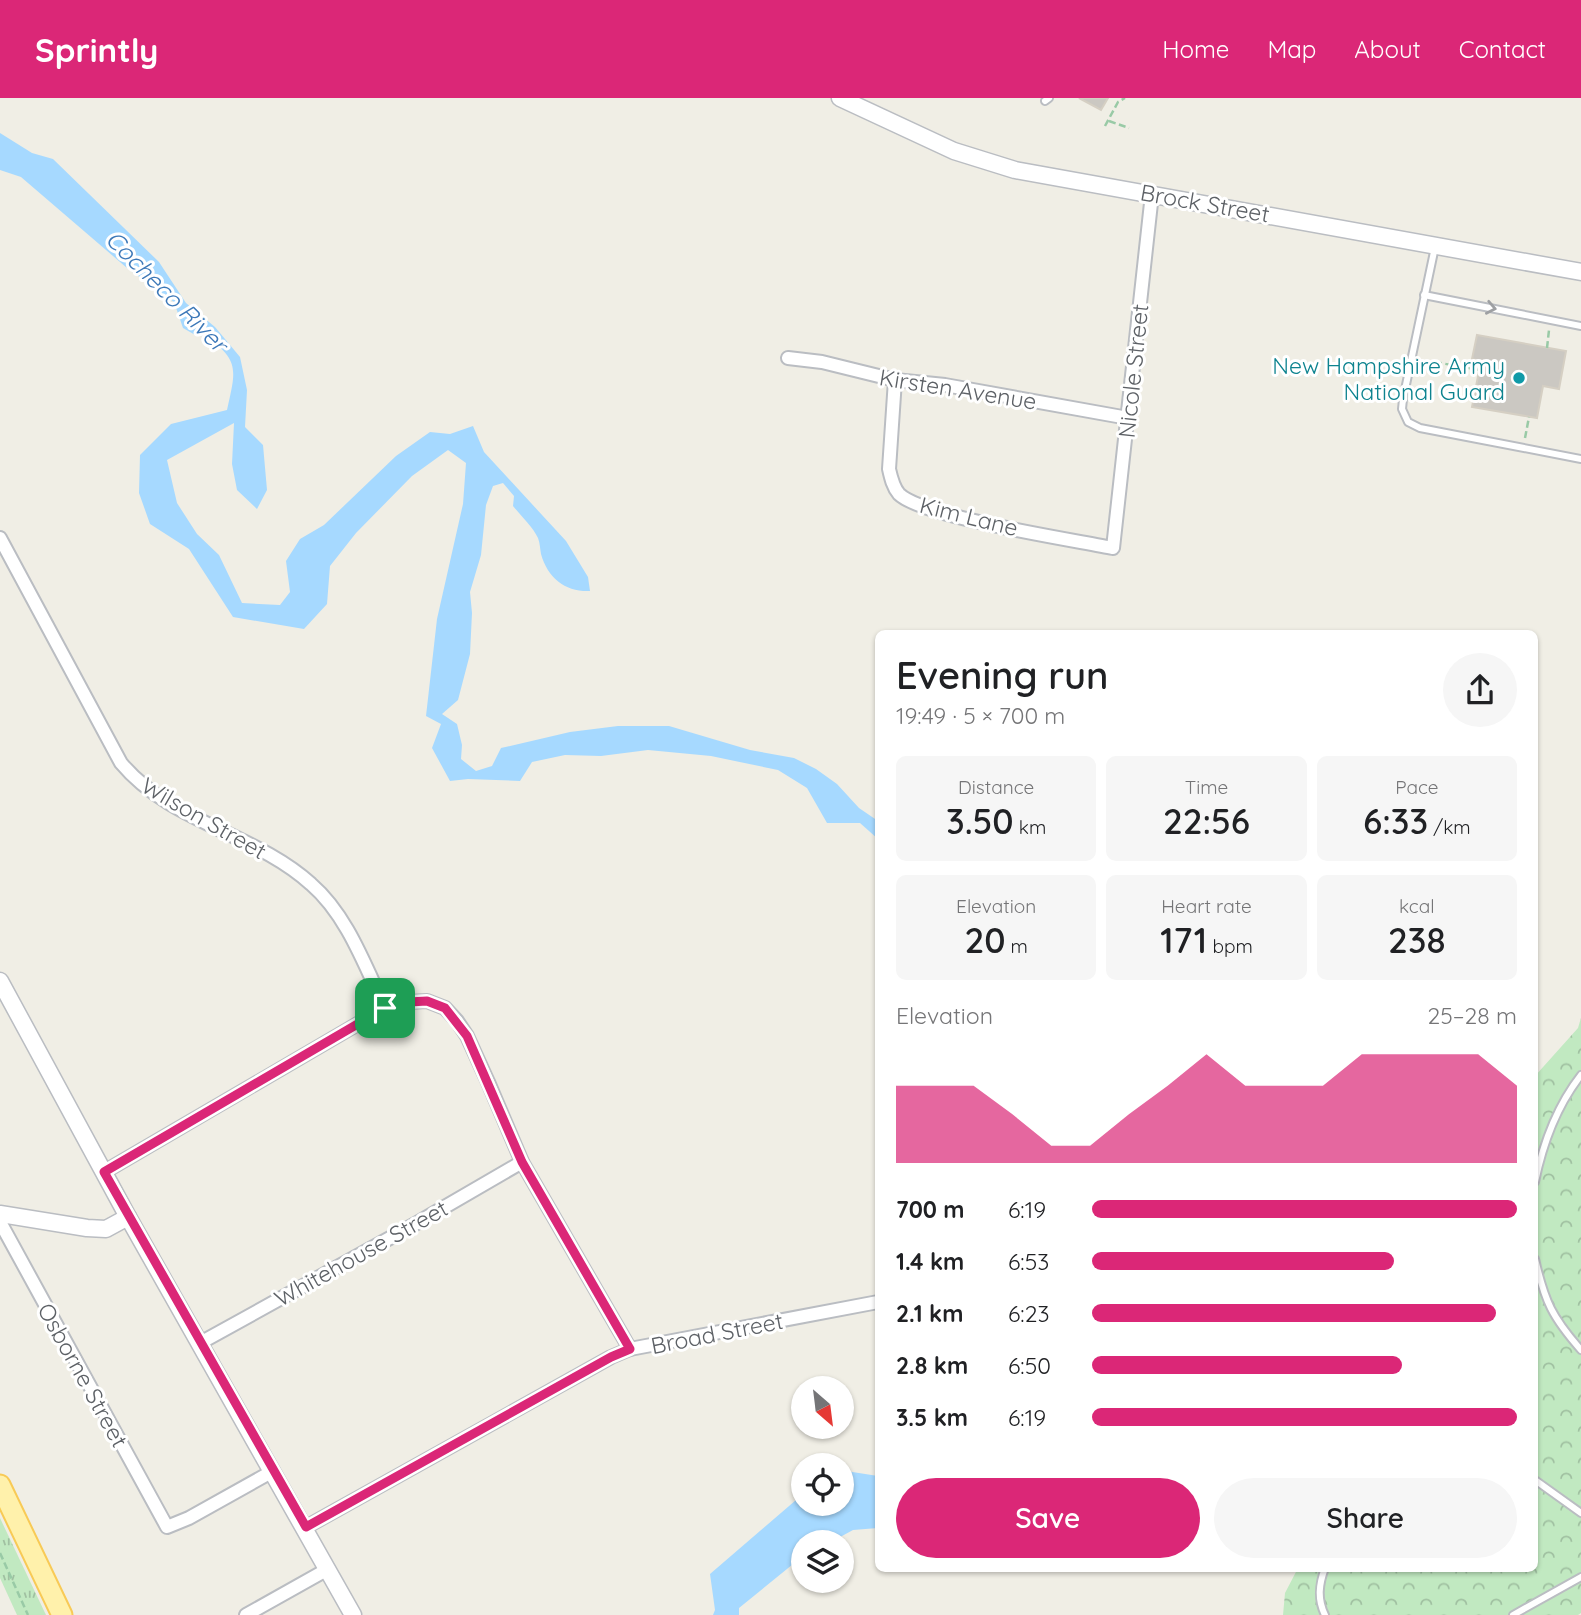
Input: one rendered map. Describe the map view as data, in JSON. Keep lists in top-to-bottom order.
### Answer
{
  "streets": {
    "street": [
      "Brock Street",
      "Nicole Street",
      "Kirsten Avenue",
      "Kim Lane",
      "Wilson Street",
      "Whitehouse Street",
      "Broad Street",
      "Osborne Street"
    ]
  },
  "crossings": [
    ["Brock Street", "Nicole Street"],
    ["Nicole Street", "Kirsten Avenue"],
    ["Nicole Street", "Kim Lane"],
    ["Kirsten Avenue", "Kim Lane"]
  ],
  "water": ["Cocheco River"],
  "places": ["New Hampshire Army National Guard"],
  "north": "bottom right",
  "page": {
    "header": "Sprintly",
    "nav": [
      "Home",
      "Map",
      "About",
      "Contact"
    ],
    "heading": ["Evening run", "19:49 · 5 × 700 m"],
    "stats": [
      ["Distance", "3.50 km"],
      ["Time", "22:56"],
      ["Pace", "6:33 /km"],
      ["Elevation", "20 m"],
      ["Heart rate", "171 bpm"],
      ["kcal", "238"]
    ],
    "chart": ["Elevation", "25–28 m"],
    "list": [
      {
        "name": "700 m",
        "note": "6:19"
      },
      {
        "name": "1.4 km",
        "note": "6:53"
      },
      {
        "name": "2.1 km",
        "note": "6:23"
      },
      {
        "name": "2.8 km",
        "note": "6:50"
      },
      {
        "name": "3.5 km",
        "note": "6:19"
      }
    ],
    "buttons": ["Save", "Share"]
  }
}
